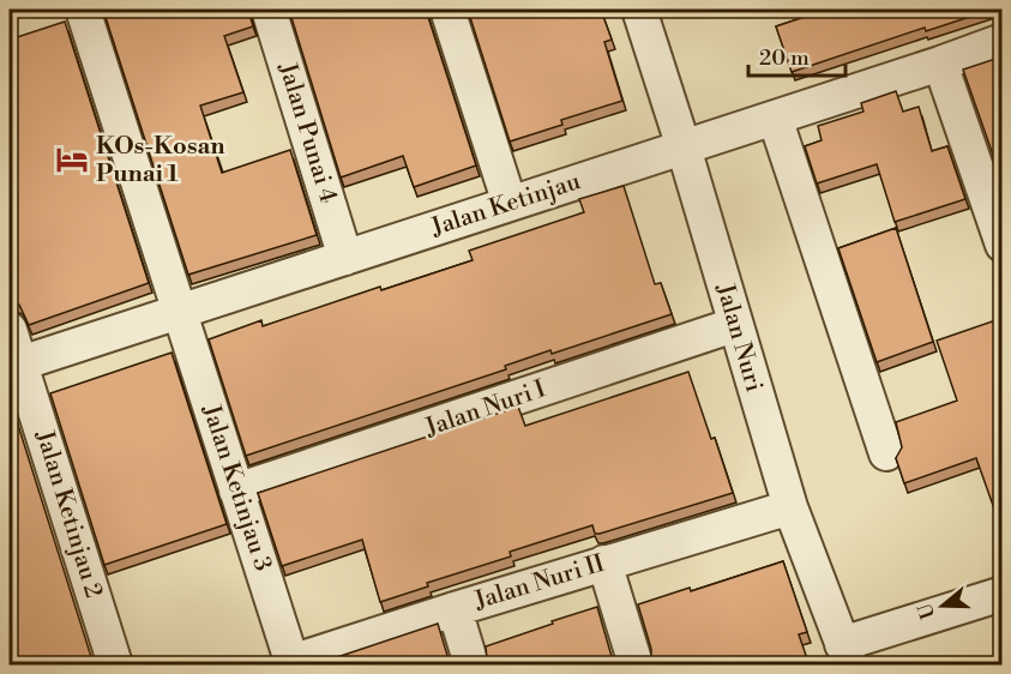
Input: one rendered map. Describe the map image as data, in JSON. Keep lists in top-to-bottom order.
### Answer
{
  "streets": {
    "street": [
      "Jalan Punai 4",
      "Jalan Ketinjau",
      "Jalan Nuri",
      "Jalan Nuri I",
      "Jalan Ketinjau 3",
      "Jalan Ketinjau 2",
      "Jalan Nuri II"
    ]
  },
  "crossings": [
    ["Jalan Punai 4", "Jalan Ketinjau"],
    ["Jalan Ketinjau", "Jalan Nuri"],
    ["Jalan Ketinjau", "Jalan Ketinjau 3"],
    ["Jalan Ketinjau", "Jalan Ketinjau 2"],
    ["Jalan Nuri", "Jalan Nuri I"],
    ["Jalan Nuri", "Jalan Nuri II"],
    ["Jalan Nuri I", "Jalan Ketinjau 3"],
    ["Jalan Ketinjau 3", "Jalan Nuri II"]
  ],
  "places": {
    "hotel": ["KOs-Kosan Punai 1"]
  },
  "scale_bar": "20 m",
  "north": "left"
}
